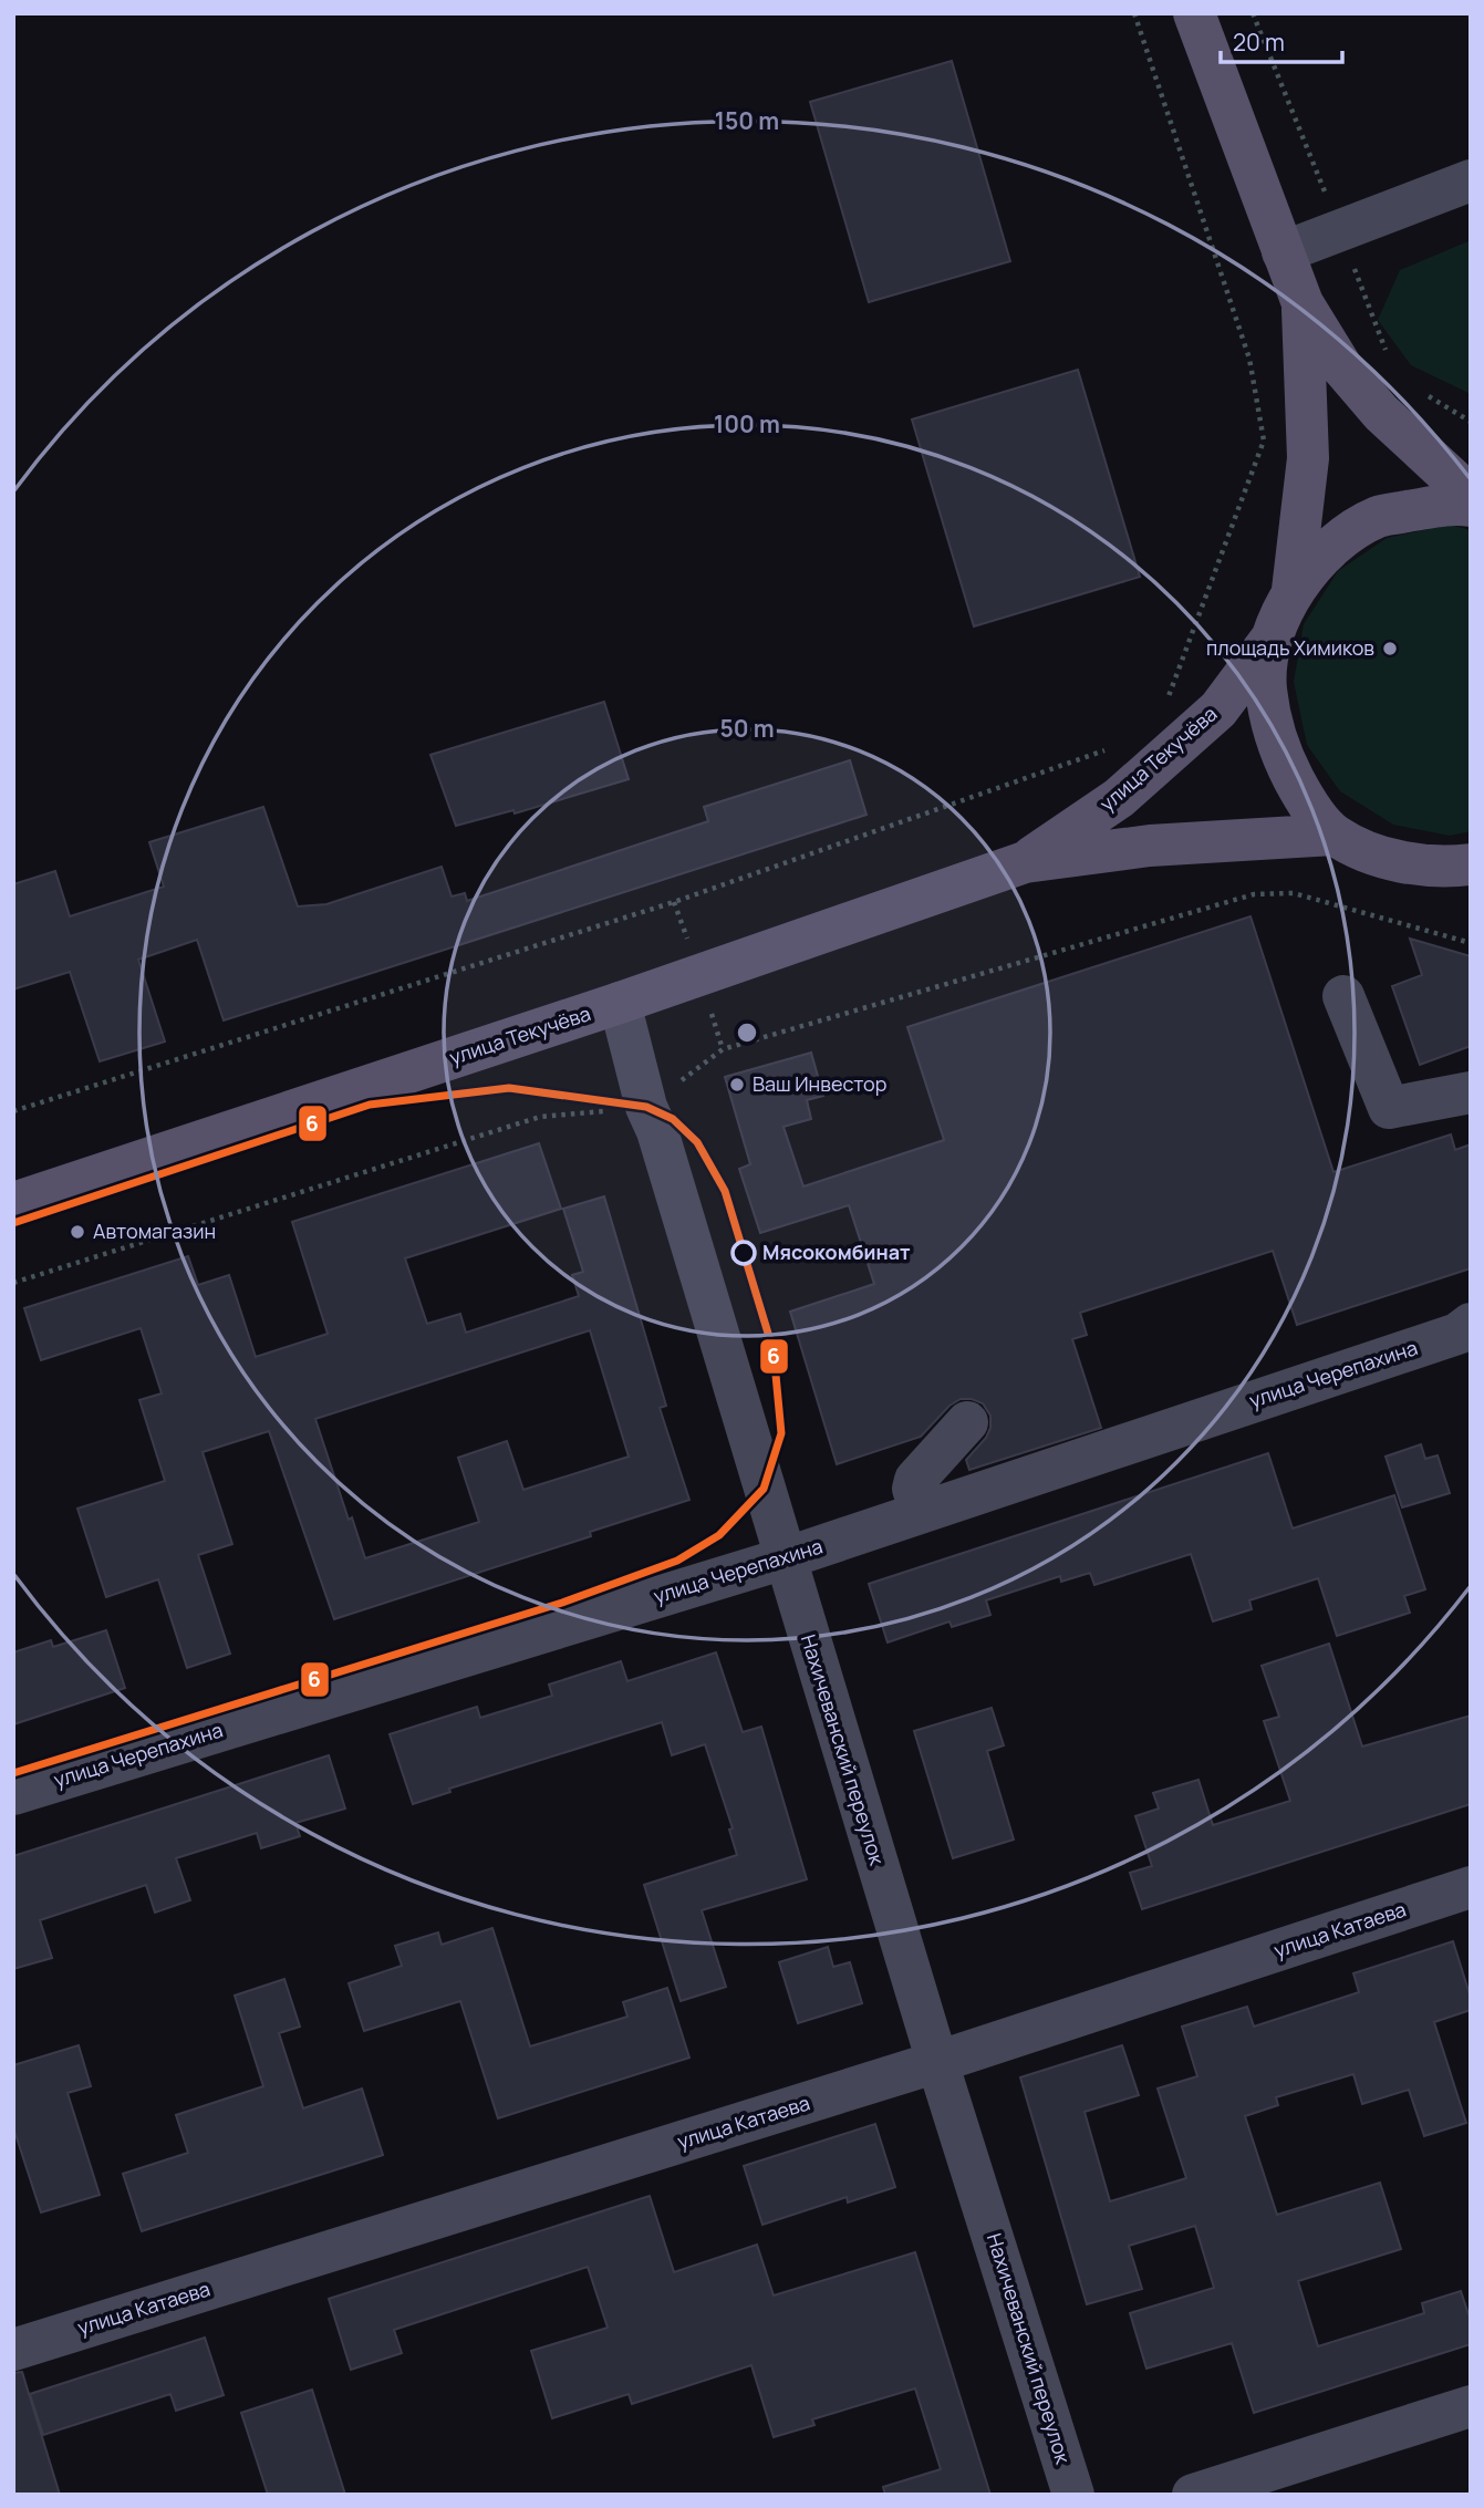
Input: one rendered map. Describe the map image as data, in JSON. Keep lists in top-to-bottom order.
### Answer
{
  "streets": {
    "main road": ["улица Текучёва"],
    "street": ["улица Черепахина", "Нахичеванский переулок", "улица Катаева"]
  },
  "crossings": [
    ["улица Текучёва", "Нахичеванский переулок"],
    ["улица Черепахина", "Нахичеванский переулок"],
    ["Нахичеванский переулок", "улица Катаева"]
  ],
  "places": [
    "площадь Химиков",
    "Ваш Инвестор",
    "Автомагазин",
    "Мясокомбинат"
  ],
  "lines": ["transit line 6"],
  "scale_bar": "20 m",
  "rings": ["150 m", "100 m", "50 m"]
}
